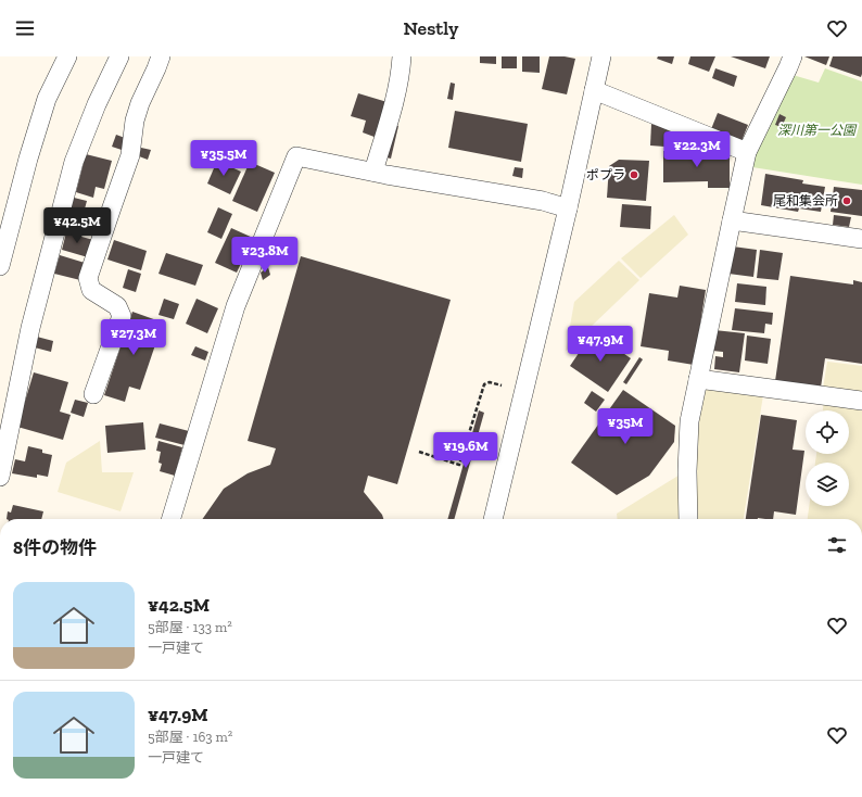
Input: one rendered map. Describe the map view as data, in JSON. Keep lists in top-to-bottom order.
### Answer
{
  "parks": ["深川第一公園"],
  "places": ["ポプラ", "尾和集会所"],
  "page": {
    "header": "Nestly",
    "price": [
      "¥22.3M",
      "¥35.5M",
      "¥42.5M",
      "¥23.8M",
      "¥27.3M",
      "¥47.9M",
      "¥35M",
      "¥19.6M"
    ],
    "heading": "8件の物件",
    "list": [
      {
        "name": "¥42.5M",
        "note": "5部屋 · 133 m² · 一戸建て"
      },
      {
        "name": "¥47.9M",
        "note": "5部屋 · 163 m² · 一戸建て"
      }
    ]
  }
}
